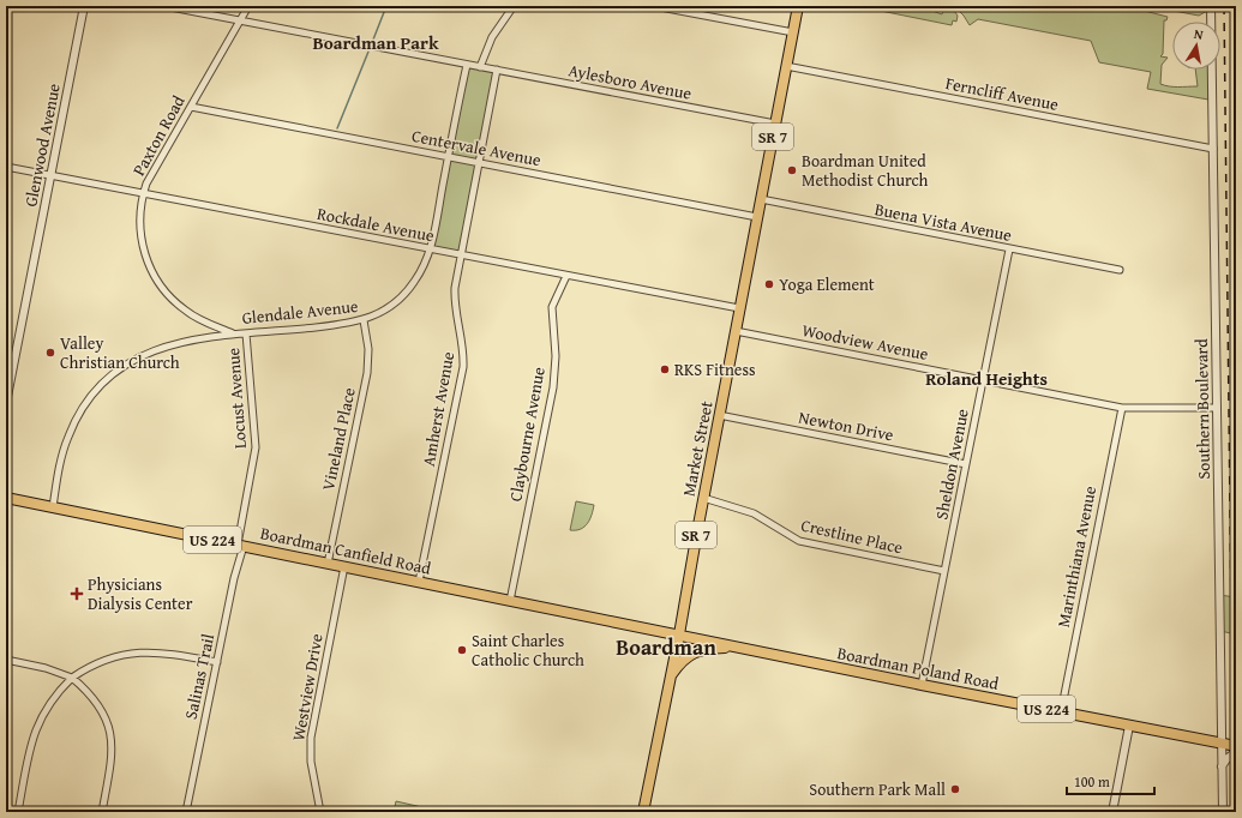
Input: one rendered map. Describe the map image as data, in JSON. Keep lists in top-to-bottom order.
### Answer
{
  "streets": {
    "main road": [
      "SR 7",
      "Market Street",
      "US 224",
      "Boardman Canfield Road",
      "Boardman Poland Road"
    ],
    "street": [
      "Aylesboro Avenue",
      "Ferncliff Avenue",
      "Paxton Road",
      "Glenwood Avenue",
      "Centervale Avenue",
      "Buena Vista Avenue",
      "Rockdale Avenue",
      "Glendale Avenue",
      "Woodview Avenue",
      "Locust Avenue",
      "Amherst Avenue",
      "Southern Boulevard",
      "Newton Drive",
      "Claybourne Avenue",
      "Vineland Place",
      "Sheldon Avenue",
      "Crestline Place",
      "Marinthiana Avenue",
      "Salinas Trail",
      "Westview Drive"
    ]
  },
  "crossings": [
    ["Aylesboro Avenue", "Amherst Avenue"],
    ["Aylesboro Avenue", "Market Street"],
    ["Ferncliff Avenue", "Southern Boulevard"],
    ["Ferncliff Avenue", "Market Street"],
    ["Paxton Road", "Centervale Avenue"],
    ["Paxton Road", "Rockdale Avenue"],
    ["Paxton Road", "Glendale Avenue"],
    ["Glenwood Avenue", "Rockdale Avenue"],
    ["Centervale Avenue", "Glendale Avenue"],
    ["Centervale Avenue", "Amherst Avenue"],
    ["Centervale Avenue", "Market Street"],
    ["Buena Vista Avenue", "Market Street"],
    ["Buena Vista Avenue", "Sheldon Avenue"],
    ["Rockdale Avenue", "Glendale Avenue"],
    ["Rockdale Avenue", "Amherst Avenue"],
    ["Rockdale Avenue", "Claybourne Avenue"],
    ["Rockdale Avenue", "Market Street"],
    ["Glendale Avenue", "Locust Avenue"],
    ["Glendale Avenue", "Vineland Place"],
    ["Glendale Avenue", "Boardman Canfield Road"],
    ["Woodview Avenue", "Southern Boulevard"],
    ["Woodview Avenue", "Market Street"],
    ["Woodview Avenue", "Sheldon Avenue"],
    ["Woodview Avenue", "Marinthiana Avenue"],
    ["Locust Avenue", "Boardman Canfield Road"],
    ["Locust Avenue", "Salinas Trail"],
    ["Amherst Avenue", "Boardman Canfield Road"],
    ["Southern Boulevard", "Boardman Poland Road"],
    ["Newton Drive", "Market Street"],
    ["Newton Drive", "Sheldon Avenue"],
    ["Claybourne Avenue", "Boardman Canfield Road"],
    ["Vineland Place", "Boardman Canfield Road"],
    ["Market Street", "Crestline Place"],
    ["Market Street", "Boardman Canfield Road"],
    ["Market Street", "Boardman Poland Road"],
    ["Sheldon Avenue", "Crestline Place"],
    ["Sheldon Avenue", "Boardman Poland Road"],
    ["Boardman Canfield Road", "Boardman Poland Road"],
    ["Boardman Canfield Road", "Salinas Trail"],
    ["Boardman Canfield Road", "Westview Drive"],
    ["Marinthiana Avenue", "Boardman Poland Road"]
  ],
  "districts": ["Boardman Park", "Roland Heights", "Boardman"],
  "places": {
    "other": [
      "Boardman United Methodist Church",
      "Yoga Element",
      "Valley Christian Church",
      "RKS Fitness",
      "Saint Charles Catholic Church",
      "Southern Park Mall"
    ],
    "health": ["Physicians Dialysis Center"]
  },
  "scale_bar": "100 m",
  "north": "top"
}
